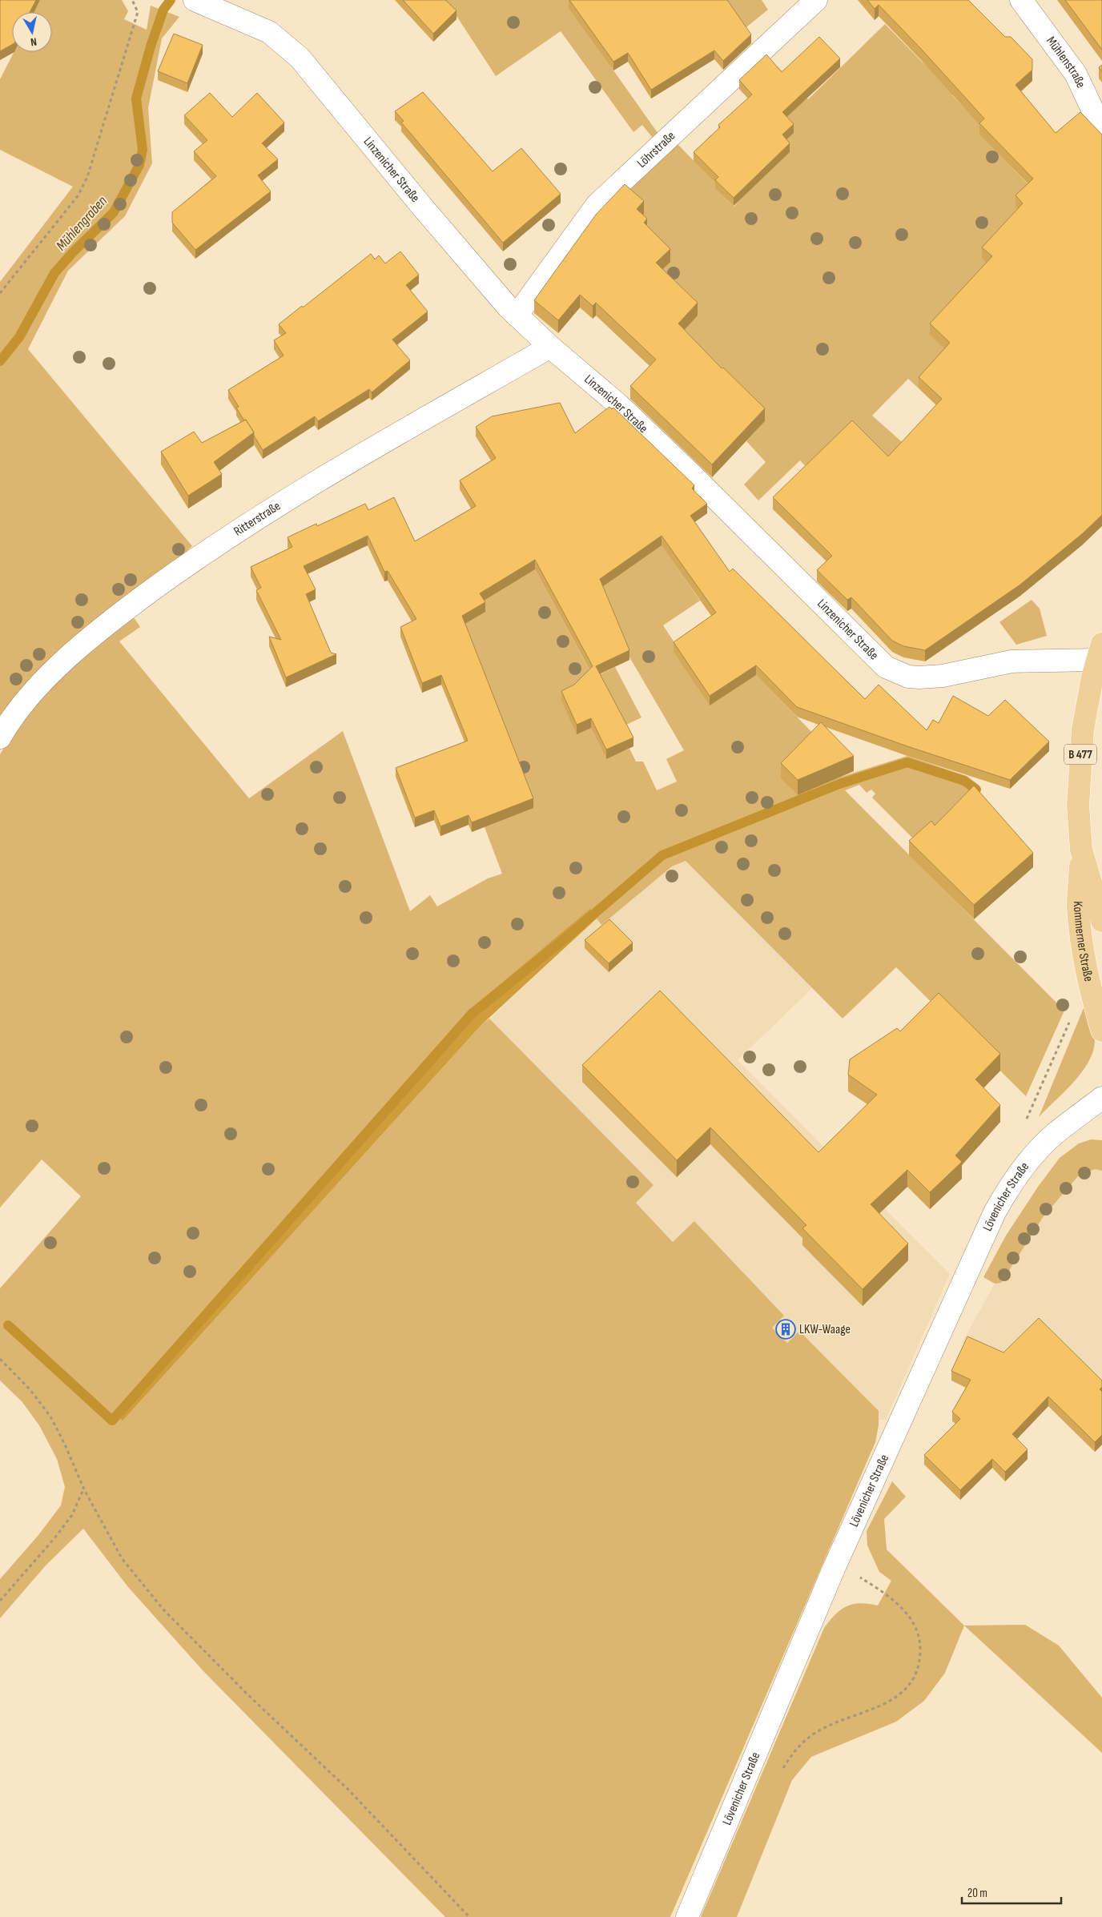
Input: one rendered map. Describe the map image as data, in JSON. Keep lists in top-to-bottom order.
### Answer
{
  "streets": {
    "main road": ["B 477", "Kommerner Straße"],
    "street": [
      "Mühlenstraße",
      "Löhrstraße",
      "Linzenicher Straße",
      "Ritterstraße",
      "Lövenicher Straße"
    ]
  },
  "crossings": [
    ["Löhrstraße", "Linzenicher Straße"],
    ["Linzenicher Straße", "Ritterstraße"],
    ["Linzenicher Straße", "Kommerner Straße"]
  ],
  "water": ["Mühlengraben"],
  "places": {
    "building": ["LKW-Waage"]
  },
  "scale_bar": "20 m",
  "north": "bottom"
}
